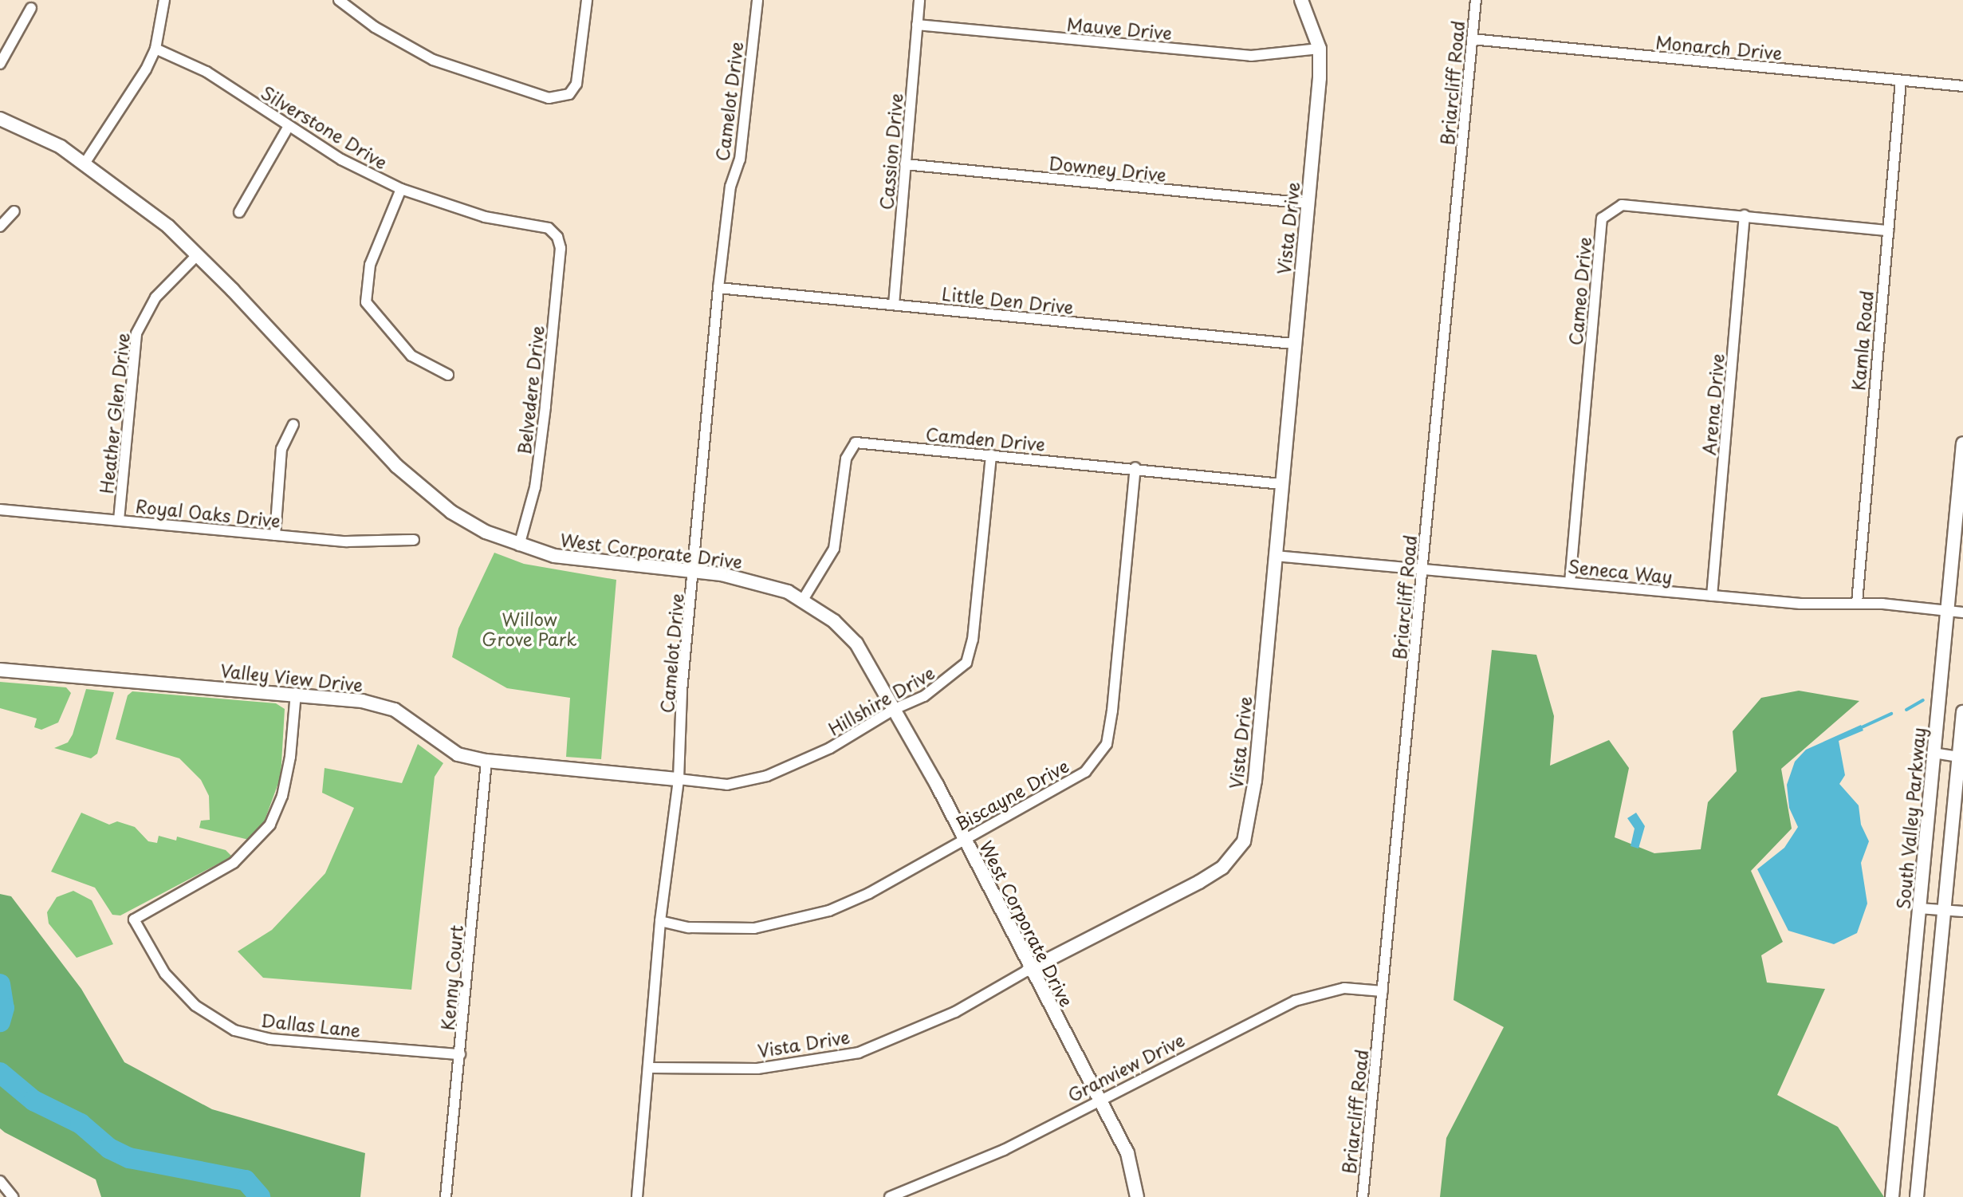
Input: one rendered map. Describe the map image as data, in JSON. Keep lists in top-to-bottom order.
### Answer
{
  "streets": {
    "street": [
      "Mauve Drive",
      "Monarch Drive",
      "Briarcliff Road",
      "Camelot Drive",
      "Silverstone Drive",
      "Cassion Drive",
      "Downey Drive",
      "Vista Drive",
      "Cameo Drive",
      "Little Den Drive",
      "Kamla Road",
      "Belvedere Drive",
      "Arena Drive",
      "Heather Glen Drive",
      "Camden Drive",
      "Royal Oaks Drive",
      "West Corporate Drive",
      "Seneca Way",
      "Valley View Drive",
      "Hillshire Drive",
      "Biscayne Drive",
      "South Valley Parkway",
      "Kenny Court",
      "Dallas Lane",
      "Granview Drive"
    ]
  },
  "crossings": [
    ["Mauve Drive", "Cassion Drive"],
    ["Mauve Drive", "Vista Drive"],
    ["Monarch Drive", "Briarcliff Road"],
    ["Monarch Drive", "Kamla Road"],
    ["Briarcliff Road", "Seneca Way"],
    ["Briarcliff Road", "Granview Drive"],
    ["Camelot Drive", "Vista Drive"],
    ["Camelot Drive", "Little Den Drive"],
    ["Camelot Drive", "West Corporate Drive"],
    ["Camelot Drive", "Valley View Drive"],
    ["Camelot Drive", "Hillshire Drive"],
    ["Camelot Drive", "Biscayne Drive"],
    ["Silverstone Drive", "Belvedere Drive"],
    ["Cassion Drive", "Downey Drive"],
    ["Cassion Drive", "Little Den Drive"],
    ["Downey Drive", "Vista Drive"],
    ["Vista Drive", "Little Den Drive"],
    ["Vista Drive", "Camden Drive"],
    ["Vista Drive", "West Corporate Drive"],
    ["Vista Drive", "Seneca Way"],
    ["Cameo Drive", "Kamla Road"],
    ["Cameo Drive", "Arena Drive"],
    ["Cameo Drive", "Seneca Way"],
    ["Kamla Road", "Seneca Way"],
    ["Belvedere Drive", "West Corporate Drive"],
    ["Arena Drive", "Seneca Way"],
    ["Heather Glen Drive", "Royal Oaks Drive"],
    ["Heather Glen Drive", "West Corporate Drive"],
    ["Camden Drive", "West Corporate Drive"],
    ["Camden Drive", "Hillshire Drive"],
    ["Camden Drive", "Biscayne Drive"],
    ["West Corporate Drive", "Hillshire Drive"],
    ["West Corporate Drive", "Biscayne Drive"],
    ["West Corporate Drive", "Granview Drive"],
    ["Seneca Way", "South Valley Parkway"],
    ["Valley View Drive", "Hillshire Drive"],
    ["Valley View Drive", "Kenny Court"],
    ["Valley View Drive", "Dallas Lane"],
    ["Kenny Court", "Dallas Lane"]
  ],
  "parks": ["Willow Grove Park"]
}
